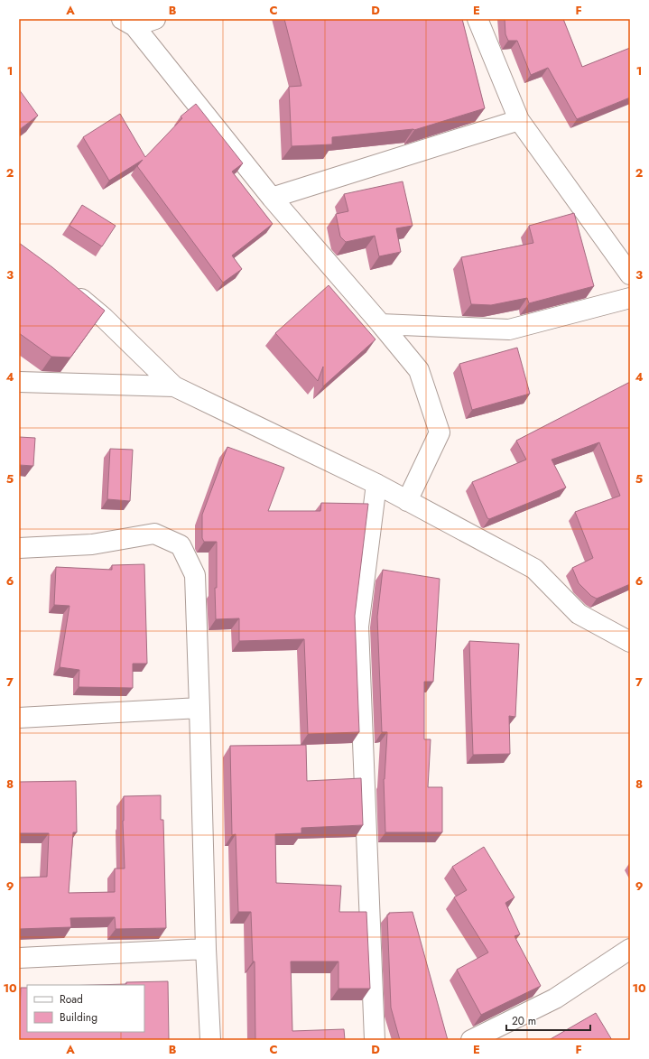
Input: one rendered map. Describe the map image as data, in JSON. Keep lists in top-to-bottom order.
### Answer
{
  "legend": ["Road", "Building"],
  "scale_bar": "20 m",
  "grid": {
    "columns": [
      "A",
      "B",
      "C",
      "D",
      "E",
      "F"
    ],
    "rows": [
      "1",
      "2",
      "3",
      "4",
      "5",
      "6",
      "7",
      "8",
      "9",
      "10"
    ]
  }
}
